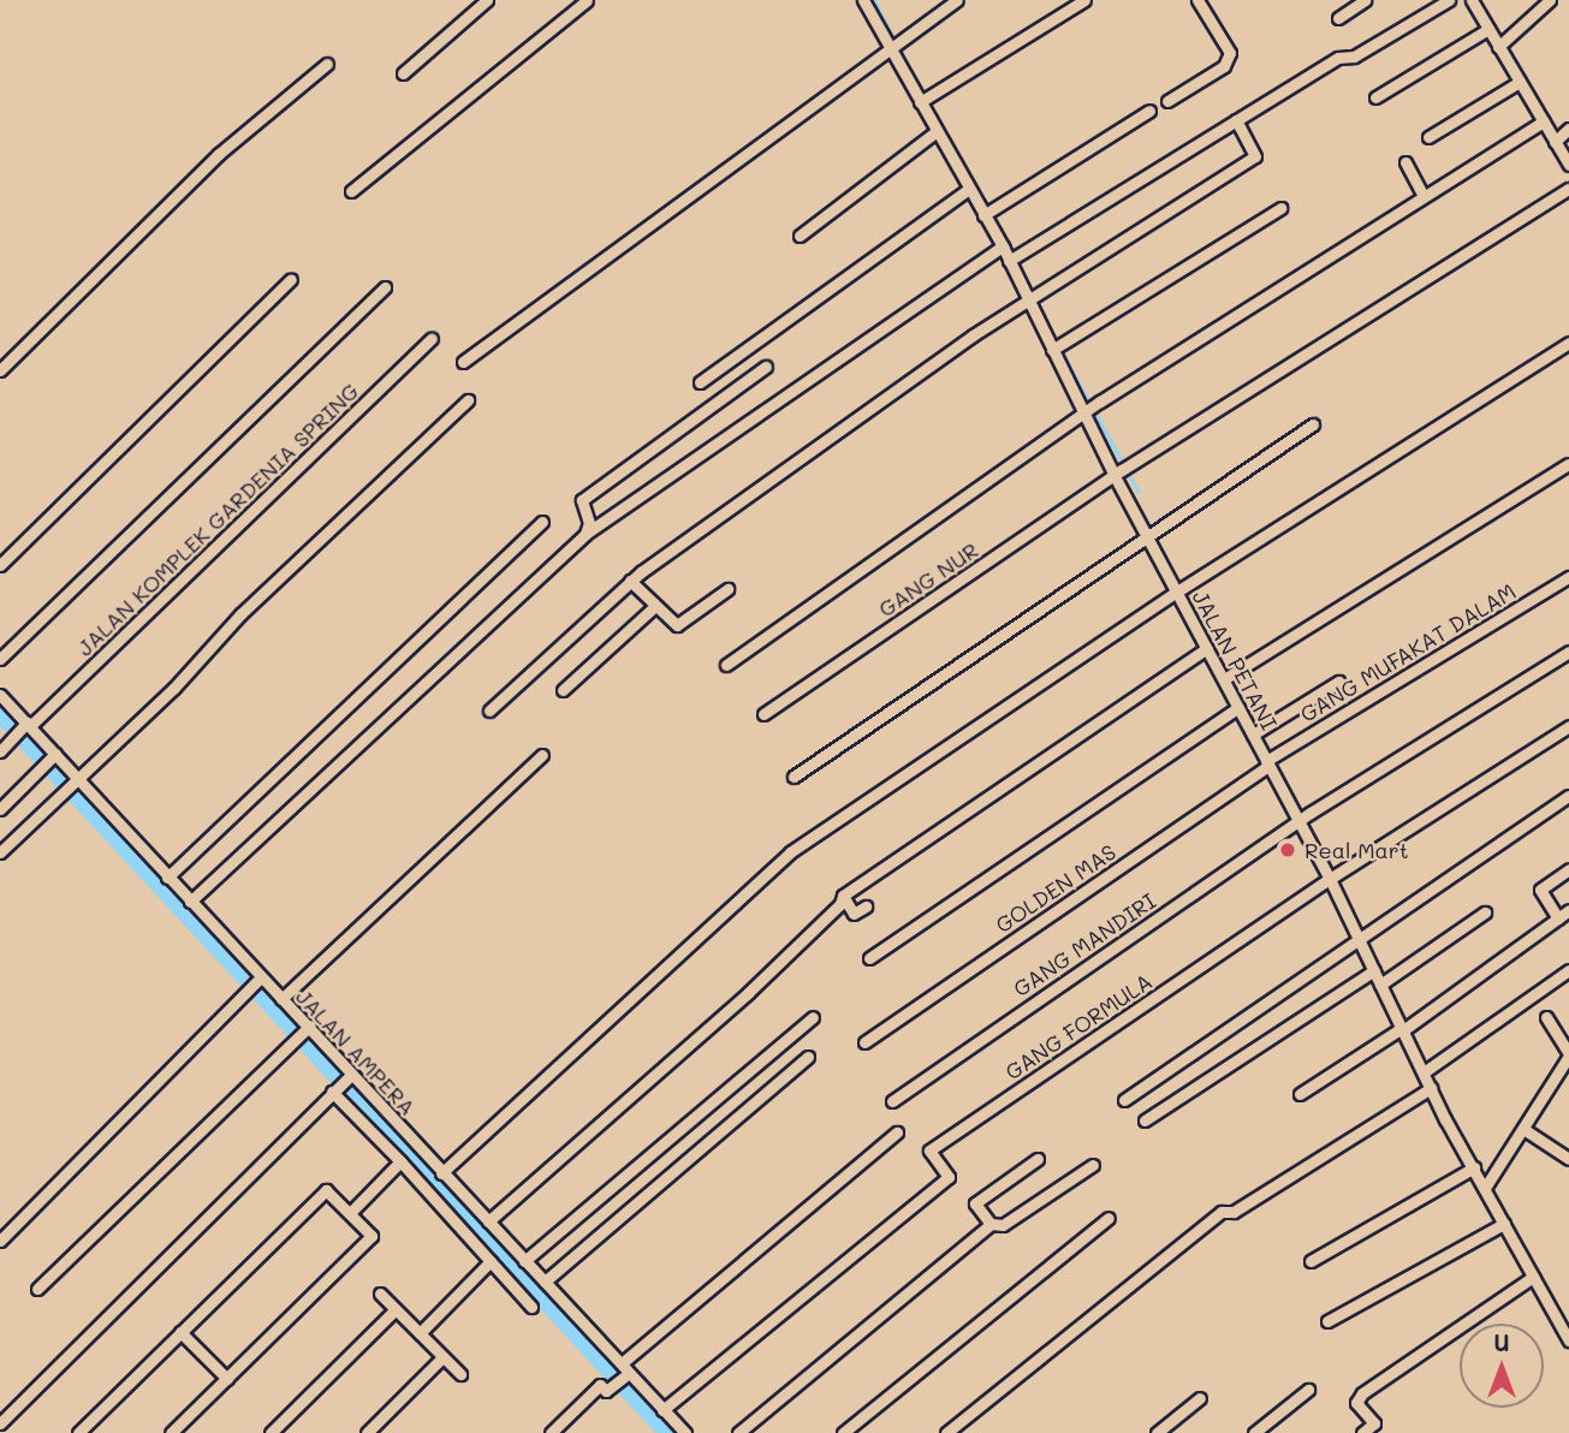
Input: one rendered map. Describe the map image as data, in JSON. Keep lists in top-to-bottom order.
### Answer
{
  "streets": {
    "street": [
      "JALAN KOMPLEK GARDENIA SPRING",
      "GANG NUR",
      "GANG MUFAKAT DALAM",
      "JALAN PETANI",
      "GOLDEN MAS",
      "GANG MANDIRI",
      "GANG FORMULA",
      "JALAN AMPERA"
    ]
  },
  "crossings": [
    ["JALAN KOMPLEK GARDENIA SPRING", "JALAN AMPERA"],
    ["GANG NUR", "JALAN PETANI"],
    ["GANG MUFAKAT DALAM", "JALAN PETANI"],
    ["GANG MUFAKAT DALAM", "GOLDEN MAS"],
    ["JALAN PETANI", "GOLDEN MAS"],
    ["JALAN PETANI", "GANG MANDIRI"],
    ["JALAN PETANI", "GANG FORMULA"],
    ["GANG FORMULA", "JALAN AMPERA"]
  ],
  "places": ["Real Mart"],
  "north": "top"
}
